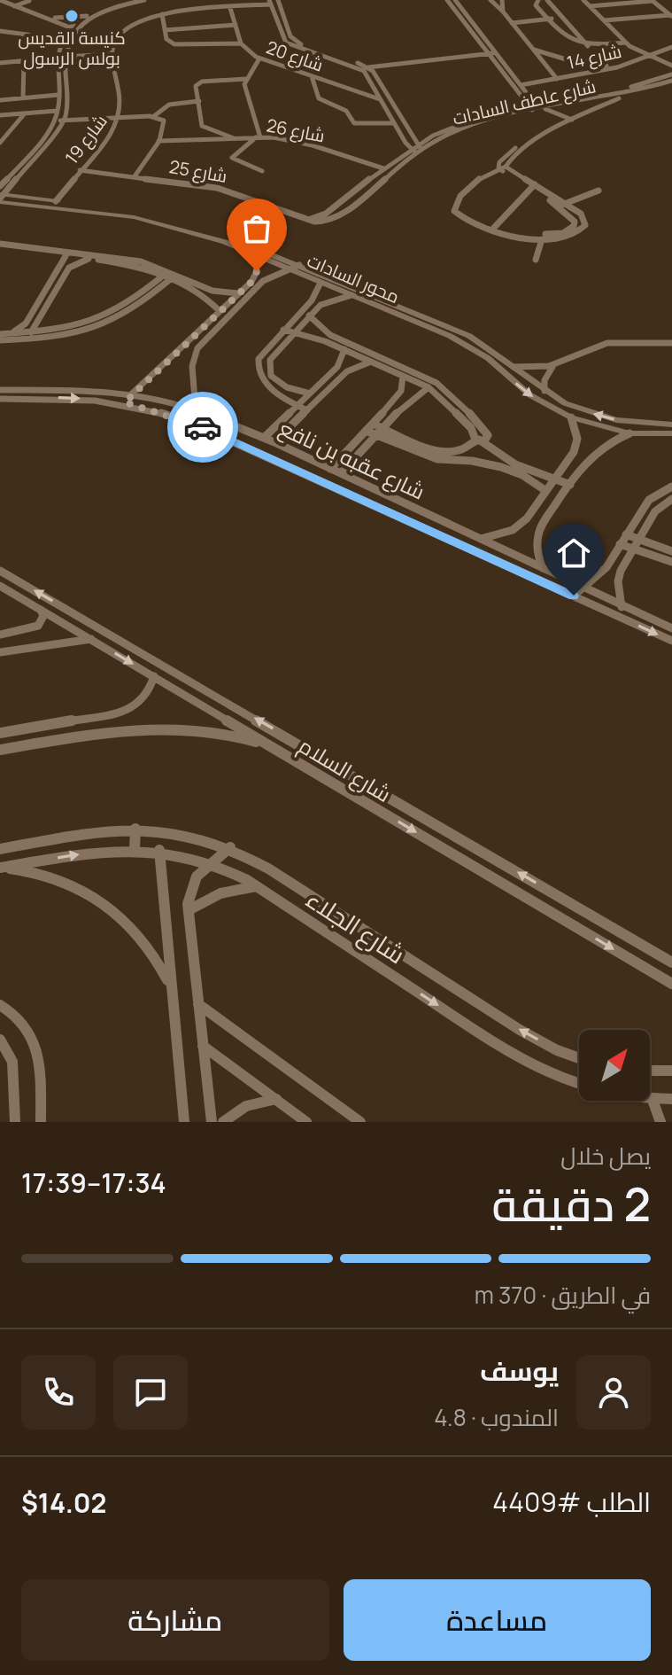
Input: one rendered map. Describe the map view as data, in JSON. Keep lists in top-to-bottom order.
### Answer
{
  "streets": {
    "street": [
      "شارع 20",
      "شارع 14",
      "شارع عاطف السادات",
      "شارع 26",
      "شارع 19",
      "شارع 25",
      "محور السادات",
      "شارع عقبه بن نافع",
      "شارع السلام",
      "شارع الجلاء"
    ]
  },
  "crossings": [
    ["شارع عاطف السادات", "شارع 26"],
    ["شارع عاطف السادات", "شارع 25"],
    ["شارع 19", "شارع 25"],
    ["شارع 19", "محور السادات"]
  ],
  "places": ["كنيسة القديس بولس الرسول"],
  "north": "top right",
  "page": {
    "heading": ["2 دقيقة", "يصل خلال", "17:34–17:39"],
    "panel": [
      "يوسف",
      "المندوب · 4.8",
      "الطلب #4409",
      "$14.02"
    ],
    "bar": "في الطريق · 370 m",
    "buttons": ["مساعدة", "مشاركة"]
  }
}
